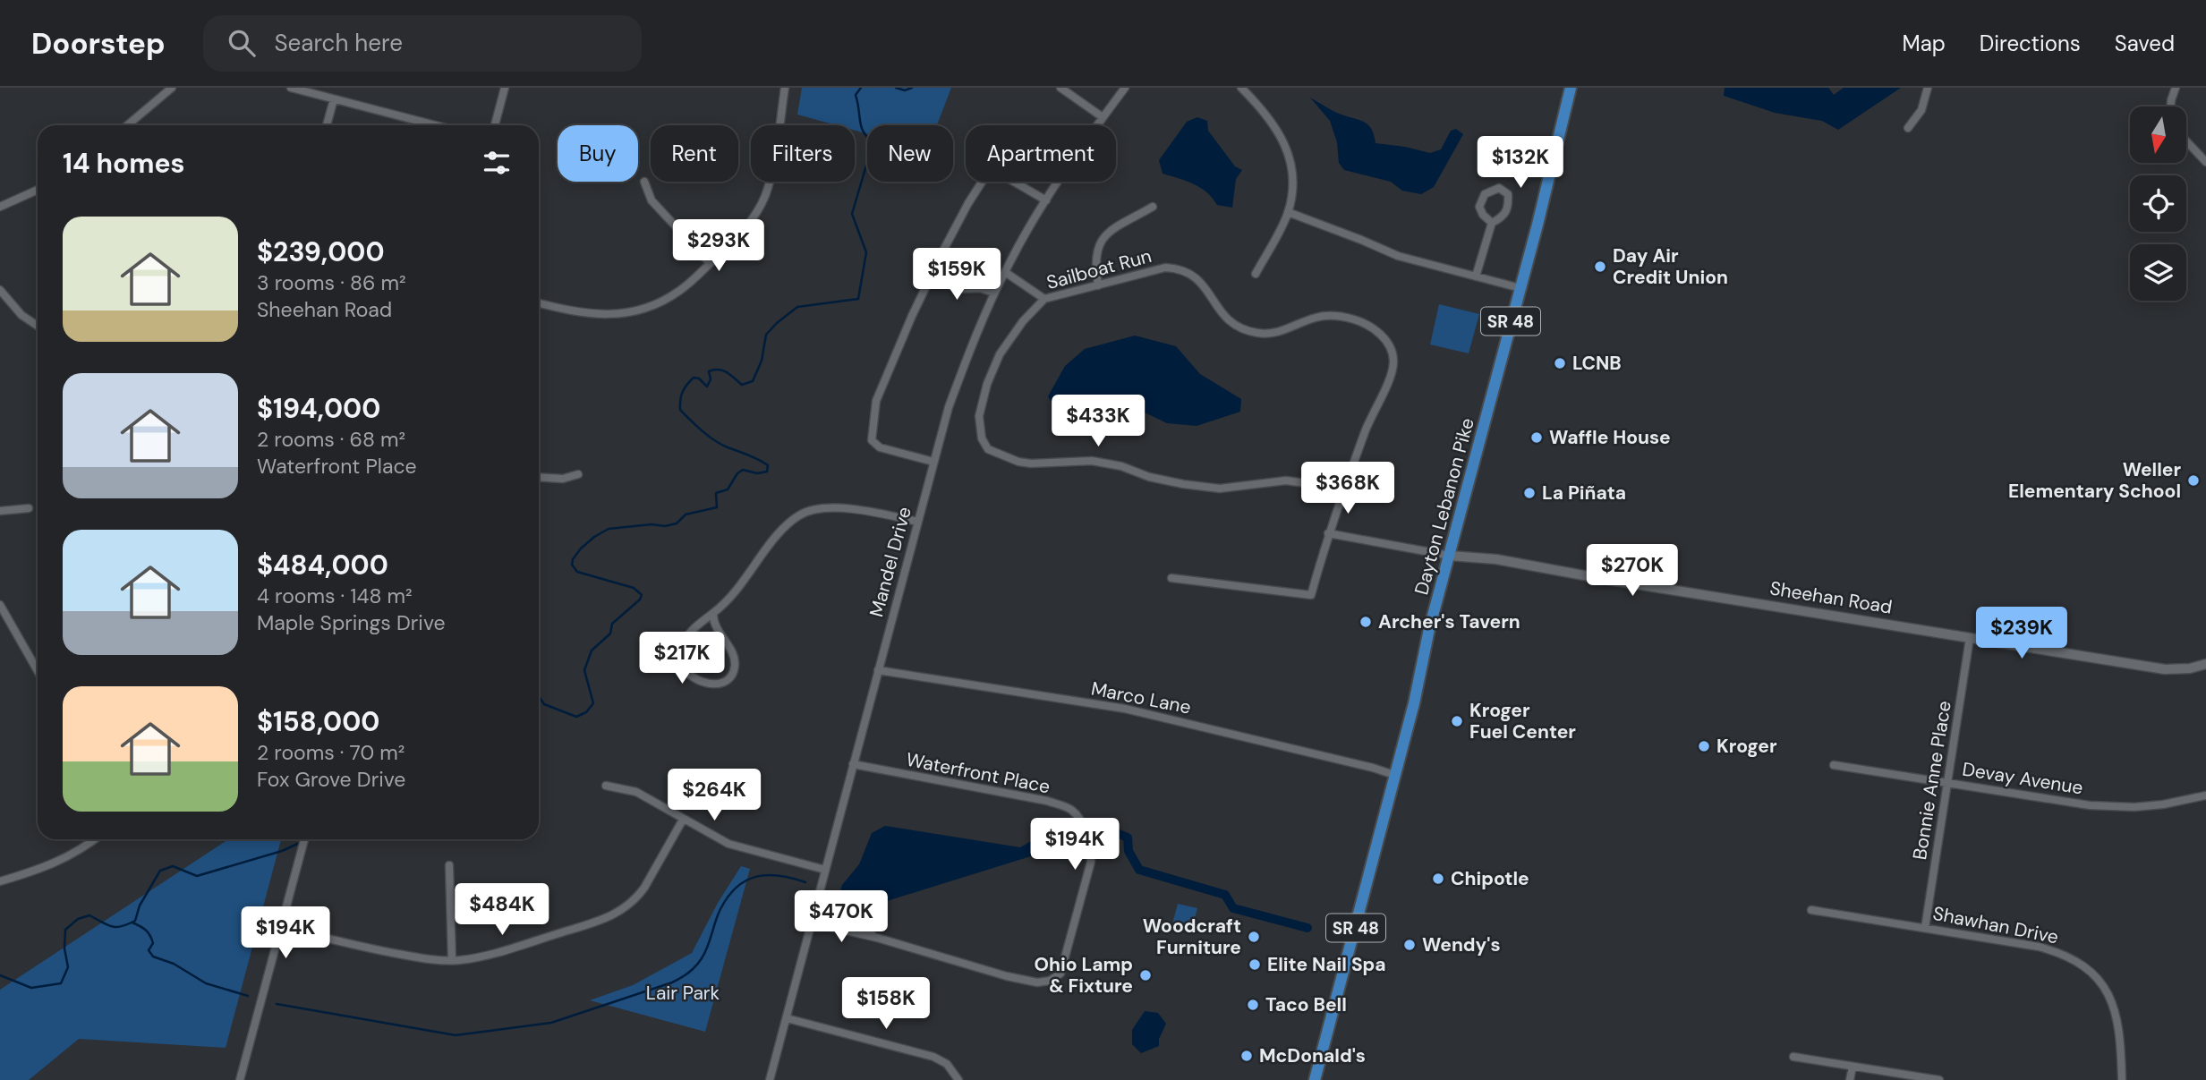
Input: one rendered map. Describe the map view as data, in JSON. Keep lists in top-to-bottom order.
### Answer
{
  "streets": {
    "main road": ["SR 48", "Dayton Lebanon Pike"],
    "street": [
      "Sailboat Run",
      "Mandel Drive",
      "Sheehan Road",
      "Marco Lane",
      "Waterfront Place",
      "Devay Avenue",
      "Bonnie Anne Place",
      "Shawhan Drive"
    ]
  },
  "crossings": [
    ["Dayton Lebanon Pike", "Sheehan Road"],
    ["Dayton Lebanon Pike", "Marco Lane"],
    ["Mandel Drive", "Marco Lane"],
    ["Mandel Drive", "Waterfront Place"],
    ["Sheehan Road", "Bonnie Anne Place"],
    ["Devay Avenue", "Bonnie Anne Place"],
    ["Bonnie Anne Place", "Shawhan Drive"]
  ],
  "parks": ["Lair Park"],
  "places": [
    "Day Air Credit Union",
    "LCNB",
    "Waffle House",
    "Weller Elementary School",
    "La Piñata",
    "Archer's Tavern",
    "Kroger Fuel Center",
    "Kroger",
    "Chipotle",
    "Woodcraft Furniture",
    "Wendy's",
    "Elite Nail Spa",
    "Ohio Lamp & Fixture",
    "Taco Bell",
    "McDonald's"
  ],
  "north": "bottom",
  "page": {
    "header": "Doorstep",
    "search": "Search here",
    "nav": ["Map", "Directions", "Saved"],
    "chip": [
      "Buy",
      "Rent",
      "Filters",
      "New",
      "Apartment"
    ],
    "heading": "14 homes",
    "price": [
      "$132K",
      "$293K",
      "$159K",
      "$433K",
      "$368K",
      "$270K",
      "$239K",
      "$217K",
      "$264K",
      "$194K",
      "$484K",
      "$470K",
      "$194K",
      "$158K"
    ],
    "list": [
      {
        "name": "$239,000",
        "note": "3 rooms · 86 m² · Sheehan Road"
      },
      {
        "name": "$194,000",
        "note": "2 rooms · 68 m² · Waterfront Place"
      },
      {
        "name": "$484,000",
        "note": "4 rooms · 148 m² · Maple Springs Drive"
      },
      {
        "name": "$158,000",
        "note": "2 rooms · 70 m² · Fox Grove Drive"
      }
    ]
  }
}
